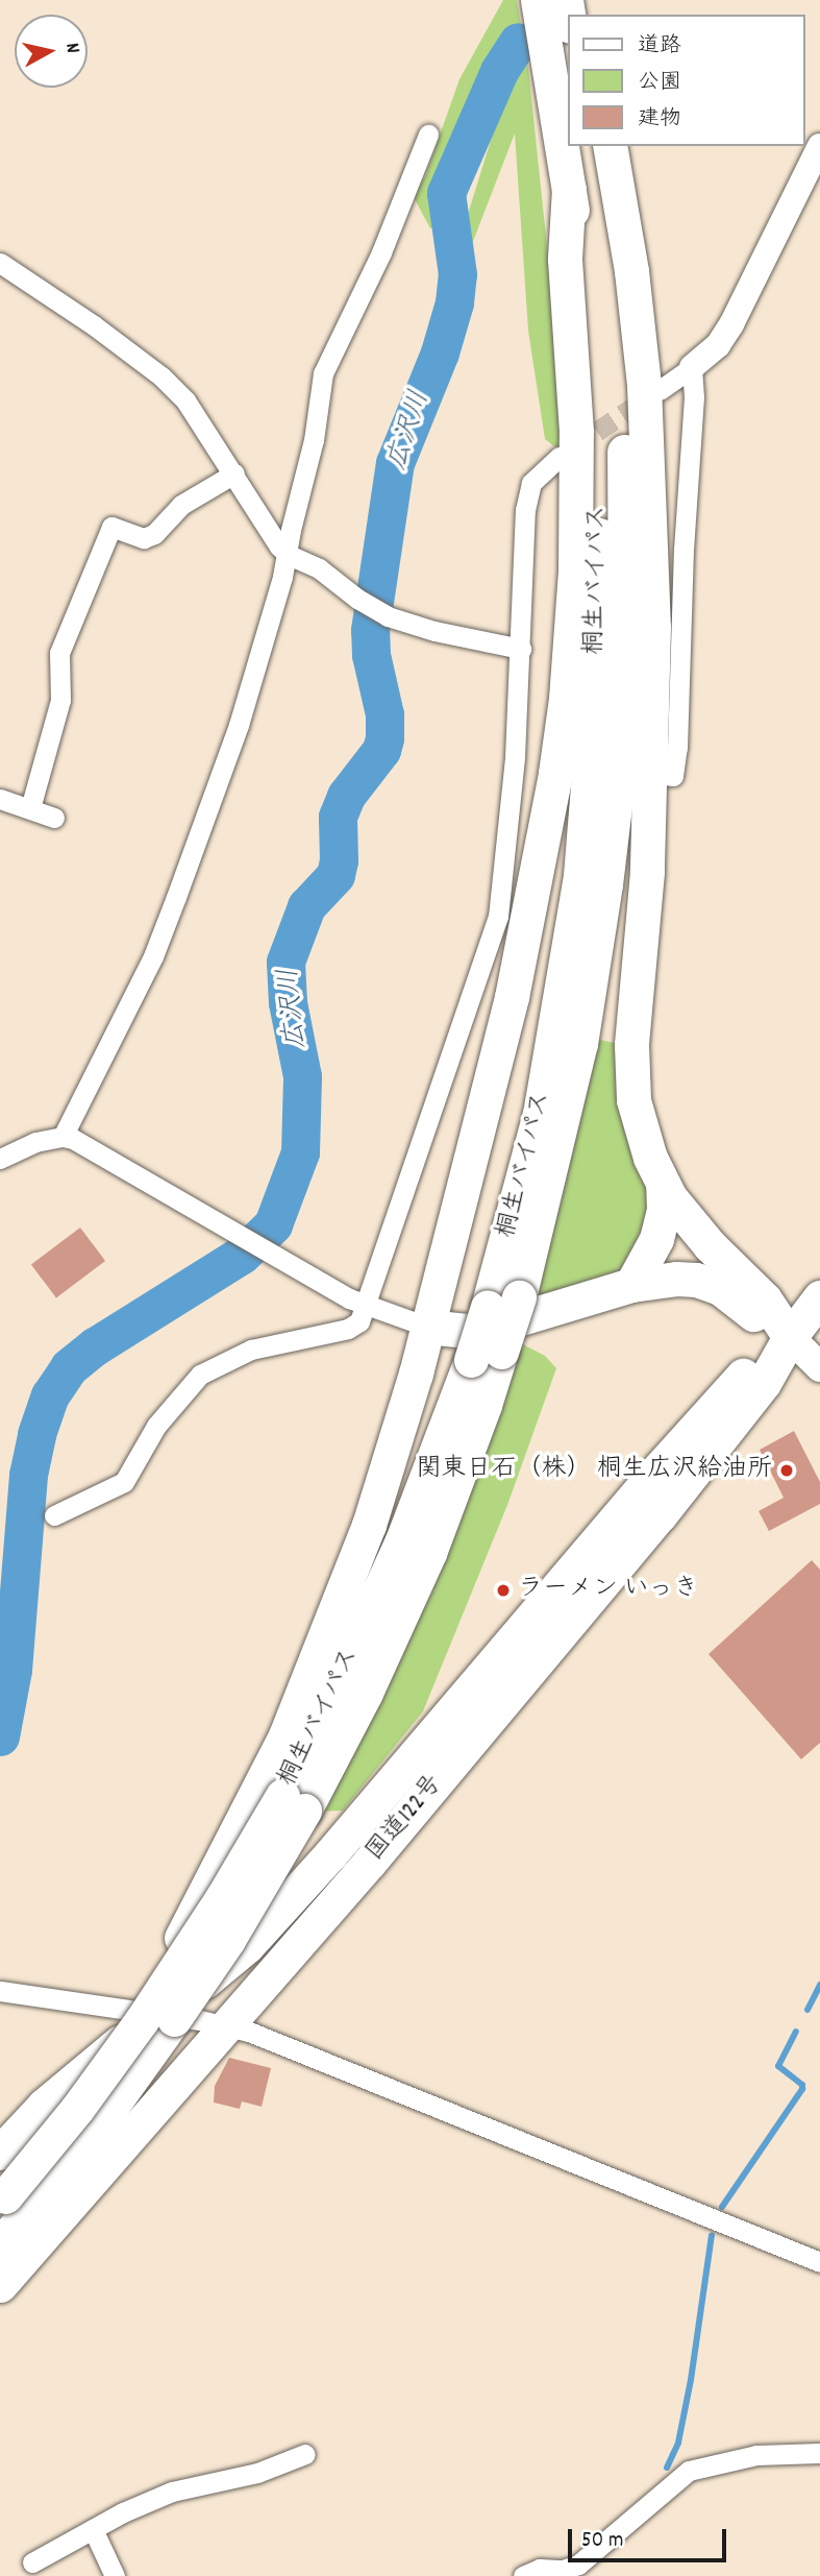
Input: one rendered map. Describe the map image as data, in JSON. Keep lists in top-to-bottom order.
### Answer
{
  "streets": {
    "highway": ["桐生バイパス", "国道122号"]
  },
  "water": ["広沢川"],
  "places": ["関東日石（株） 桐生広沢給油所", "ラーメン いっき"],
  "legend": ["道路", "公園", "建物"],
  "scale_bar": "50 m",
  "north": "right"
}
